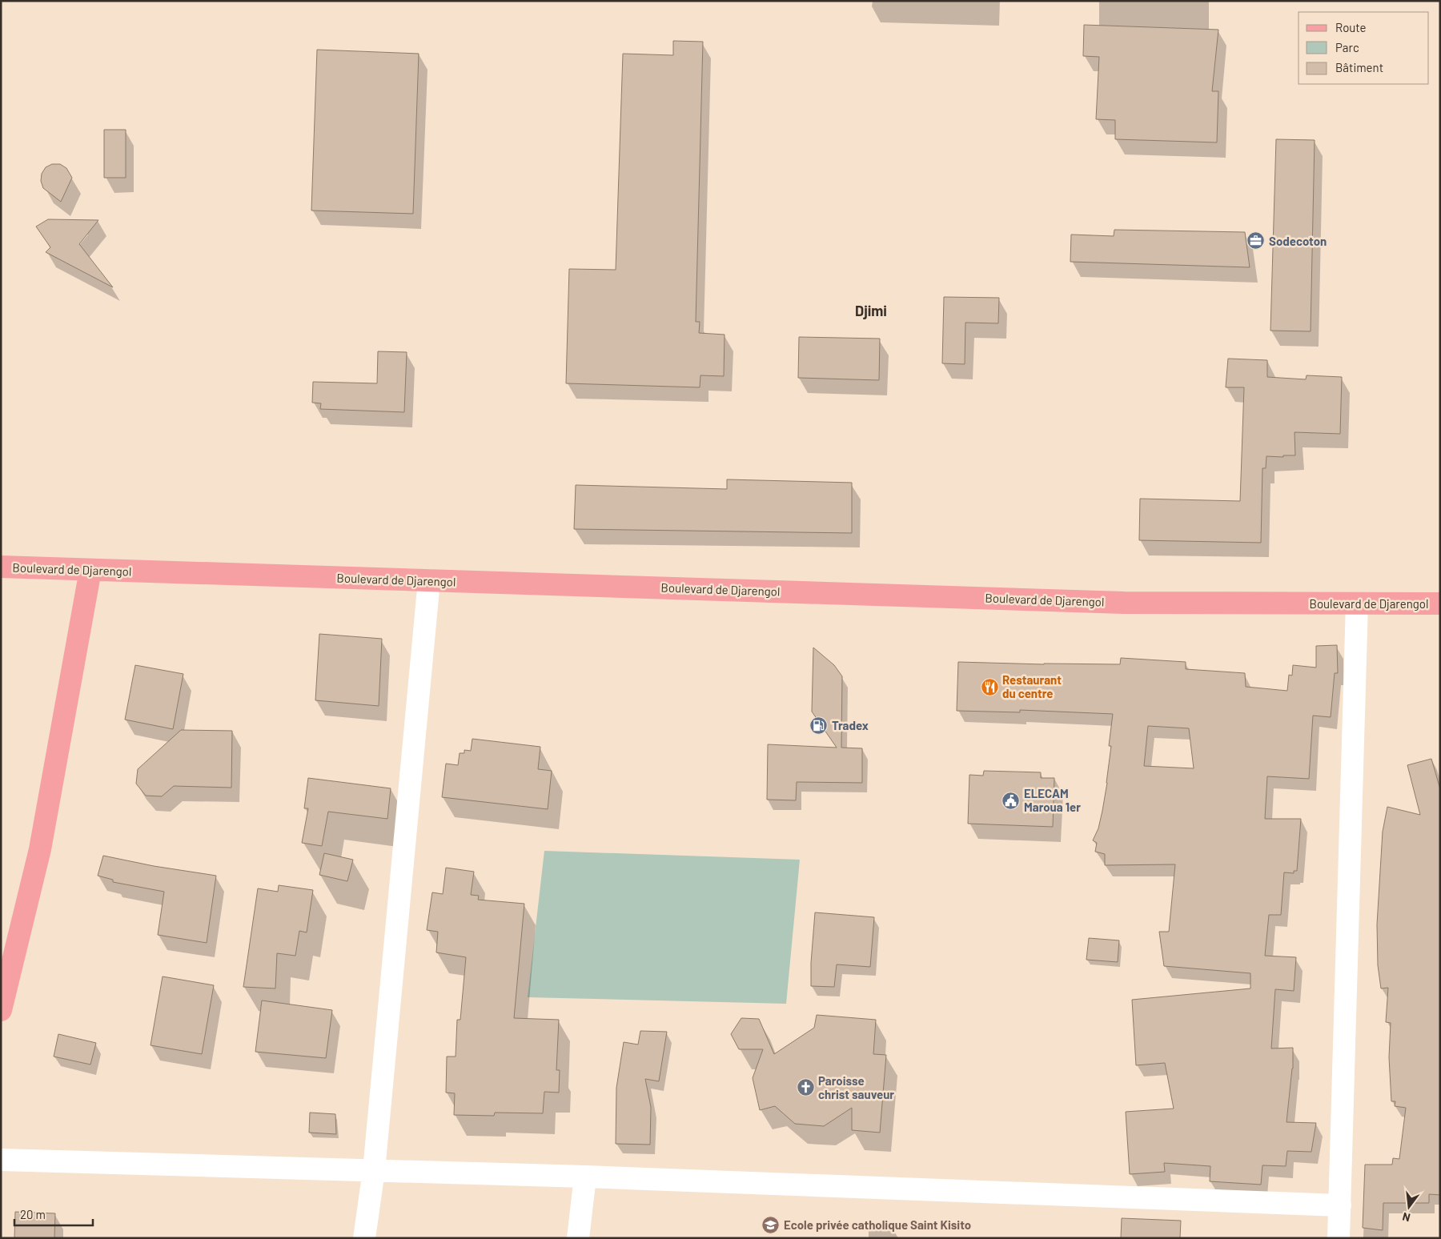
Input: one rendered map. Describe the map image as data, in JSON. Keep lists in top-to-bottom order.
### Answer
{
  "streets": {
    "main road": ["Boulevard de Djarengol"]
  },
  "districts": ["Djimi"],
  "places": {
    "office": ["Sodecoton"],
    "restaurant": ["Restaurant du centre"],
    "fuel station": ["Tradex"],
    "public building": ["ELECAM Maroua 1er"],
    "church": ["Paroisse christ sauveur"],
    "school or university": ["Ecole privée catholique Saint Kisito"]
  },
  "legend": ["Route", "Parc", "Bâtiment"],
  "scale_bar": "20 m",
  "north": "bottom"
}
